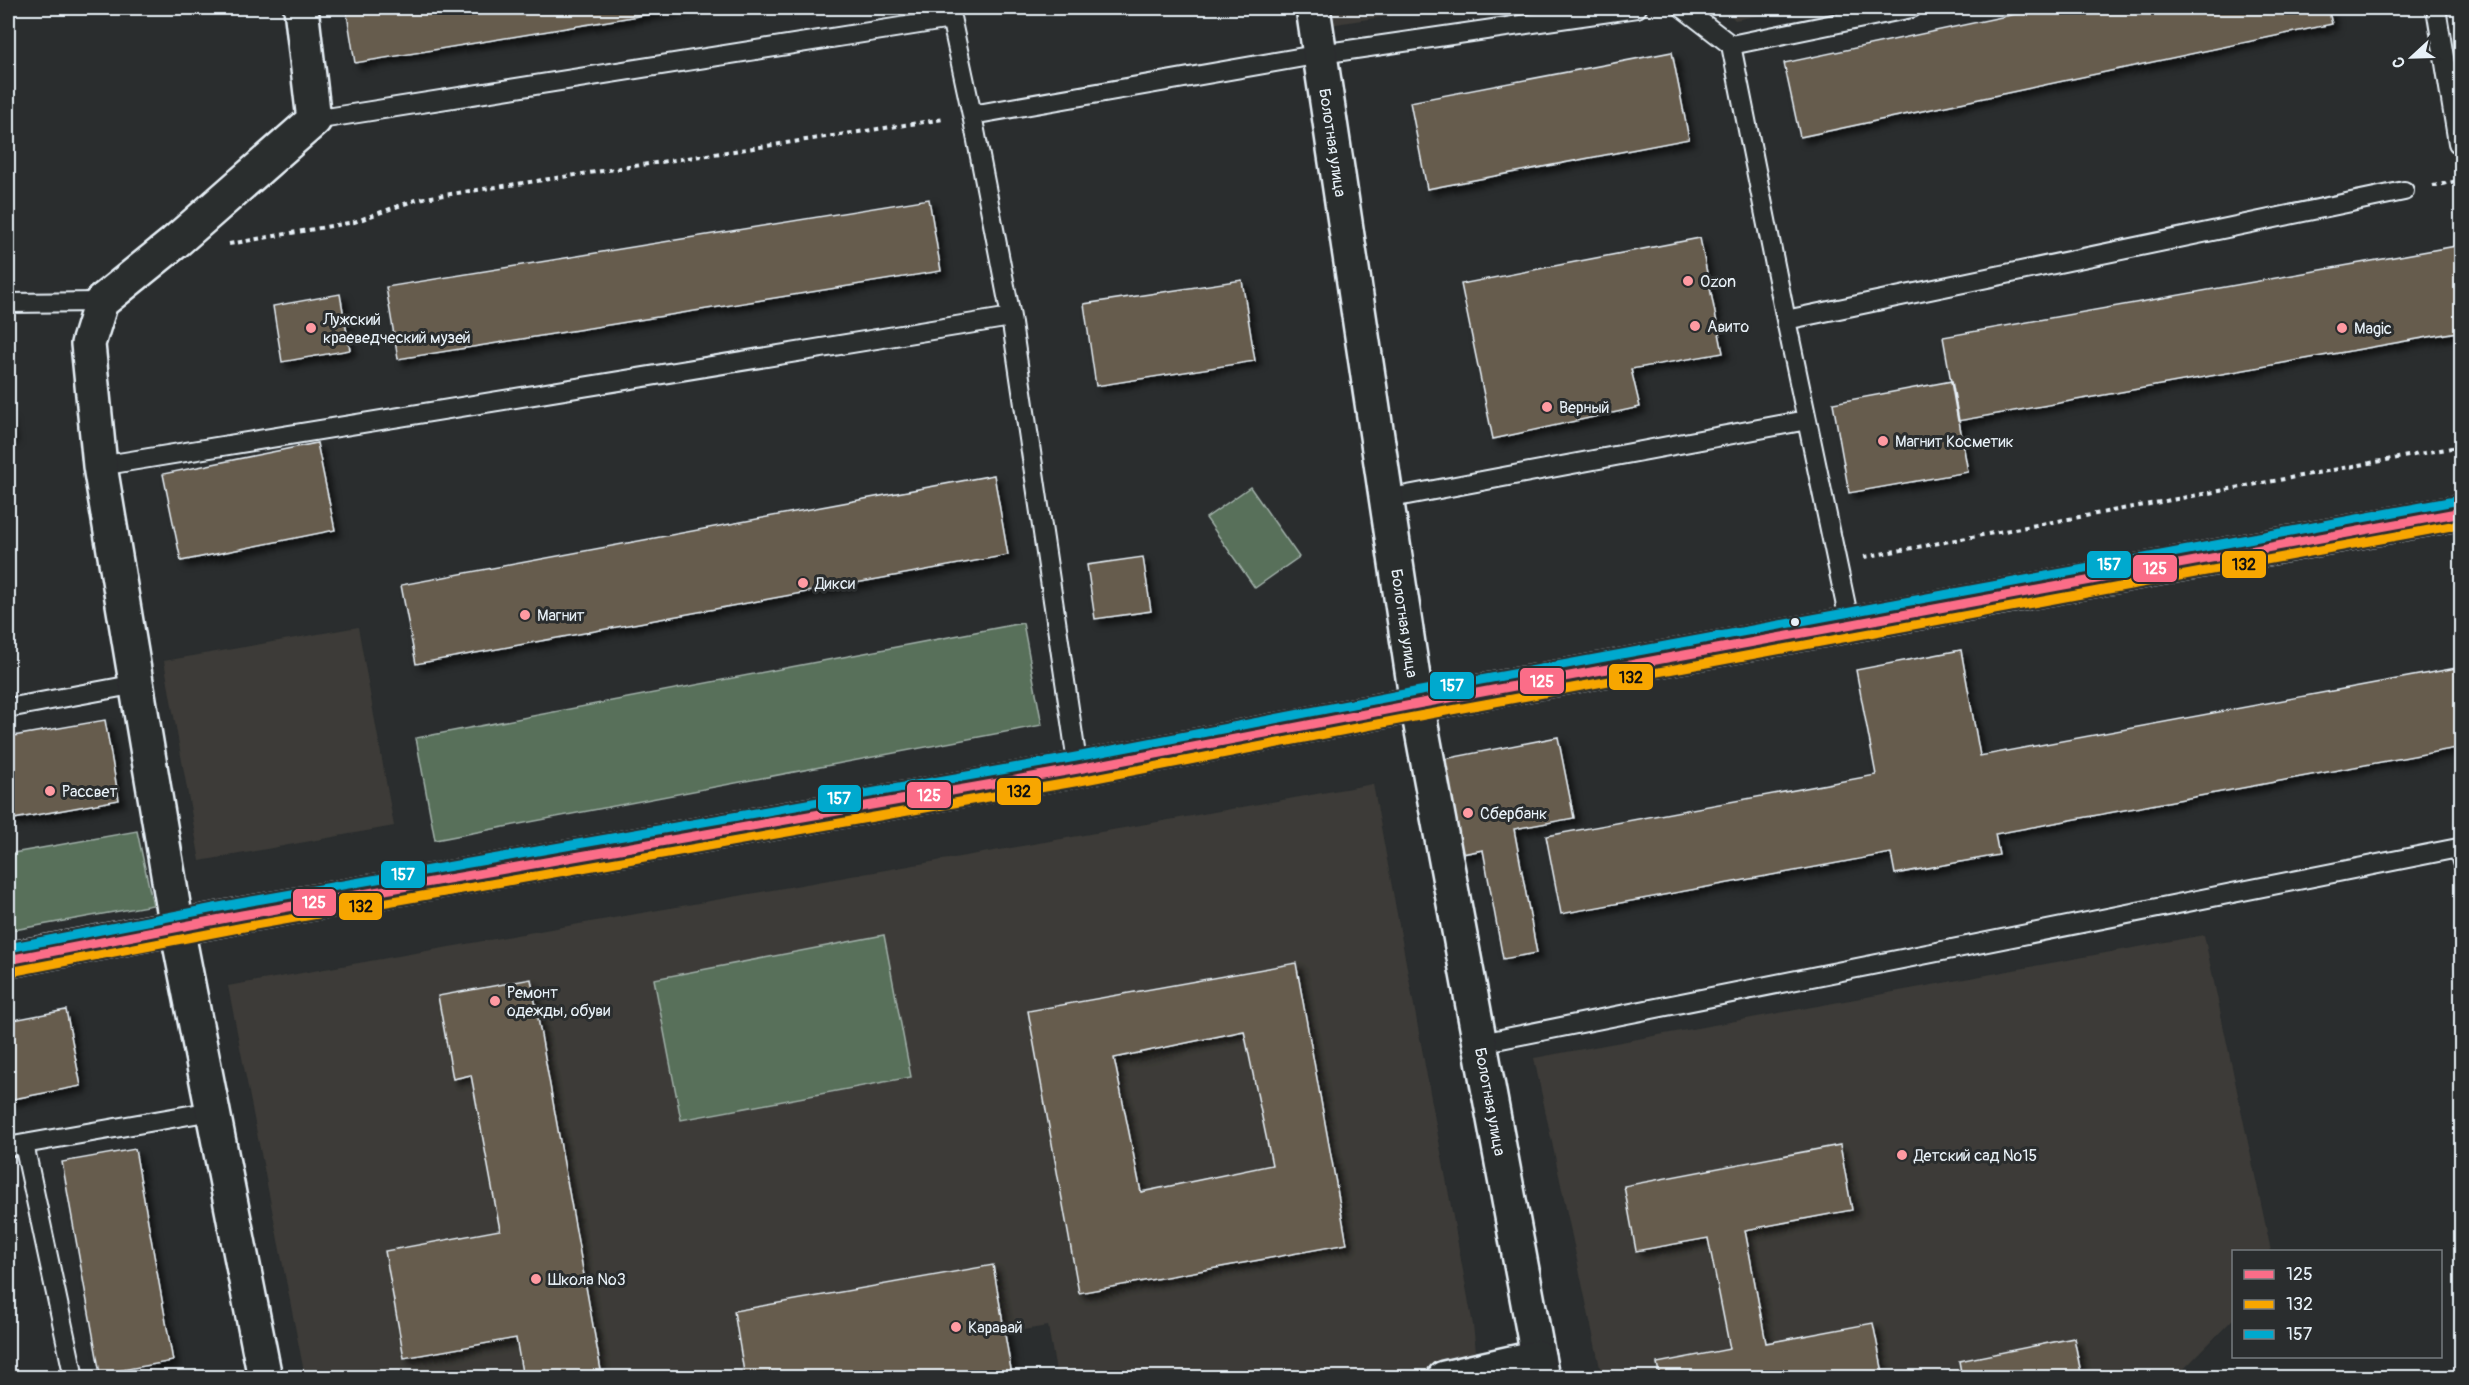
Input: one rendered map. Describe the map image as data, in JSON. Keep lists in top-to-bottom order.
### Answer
{
  "streets": {
    "street": ["Болотная улица"]
  },
  "places": [
    "Ozon",
    "Авито",
    "Лужский краеведческий музей",
    "Magic",
    "Верный",
    "Магнит Косметик",
    "Дикси",
    "Магнит",
    "Рассвет",
    "Сбербанк",
    "Ремонт одежды, обуви",
    "Детский сад №15",
    "Школа №3",
    "Каравай"
  ],
  "lines": ["transit line 157", "transit line 125", "transit line 132"],
  "legend": ["125", "132", "157"],
  "north": "left"
}
